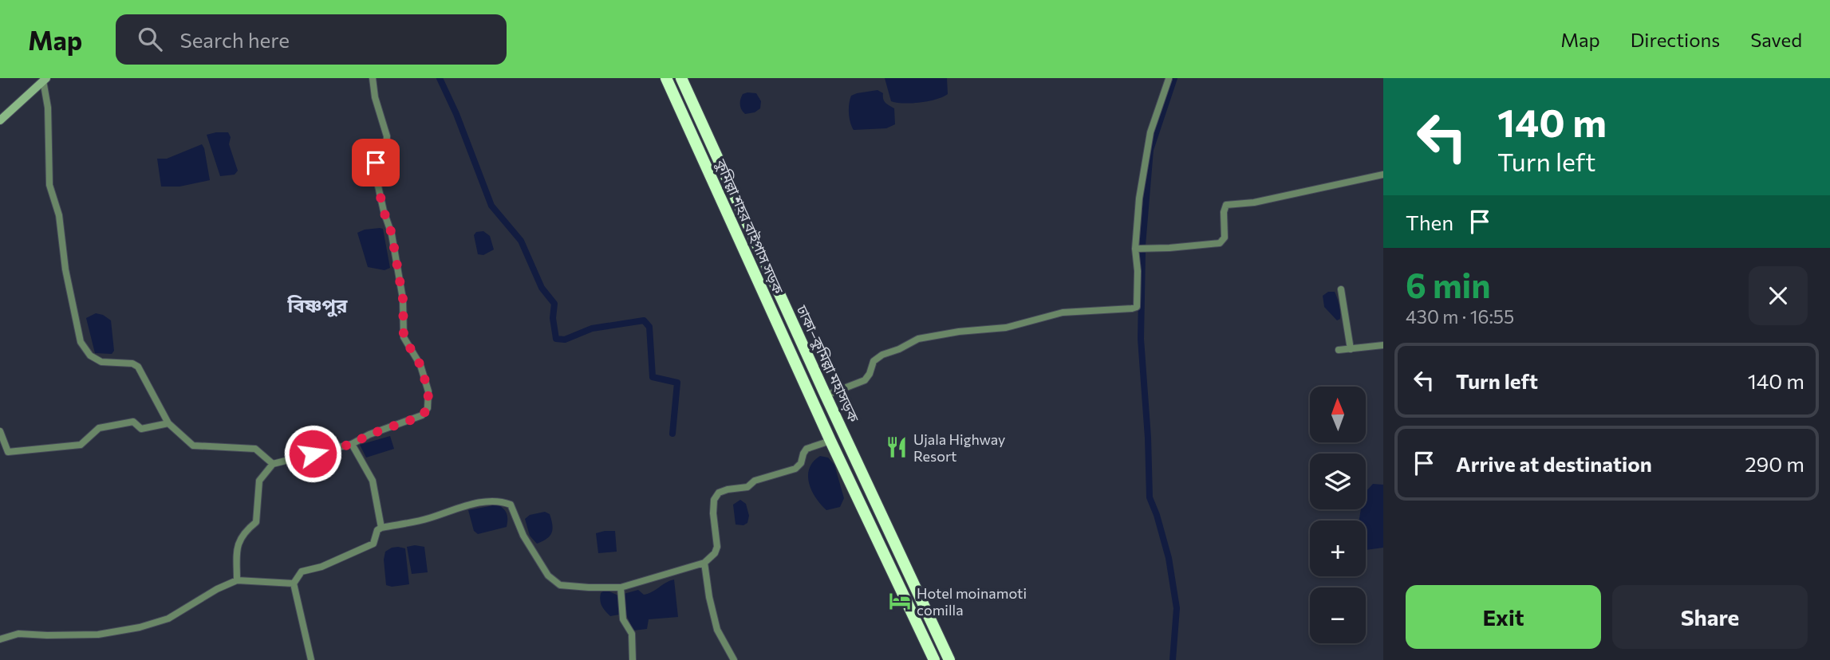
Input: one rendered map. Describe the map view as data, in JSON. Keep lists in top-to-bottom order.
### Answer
{
  "streets": {
    "highway": ["কুমিল্লা শহর বাইপাস সড়ক", "ঢাকা–কুমিল্লা মহাসড়ক"]
  },
  "districts": ["বিষ্ণপুর"],
  "places": {
    "restaurant": ["Ujala Highway Resort"],
    "hotel": ["Hotel moinamoti comilla"]
  },
  "north": "top",
  "page": {
    "header": "Map",
    "search": "Search here",
    "nav": ["Map", "Directions", "Saved"],
    "turn": ["140 m", "Turn left"],
    "then": "Then",
    "heading": ["6 min", "430 m · 16:55"],
    "list": [
      {
        "name": "Turn left",
        "value": "140 m"
      },
      {
        "name": "Arrive at destination",
        "value": "290 m"
      }
    ],
    "map_buttons": ["+", "−"],
    "buttons": ["Exit", "Share"]
  }
}
